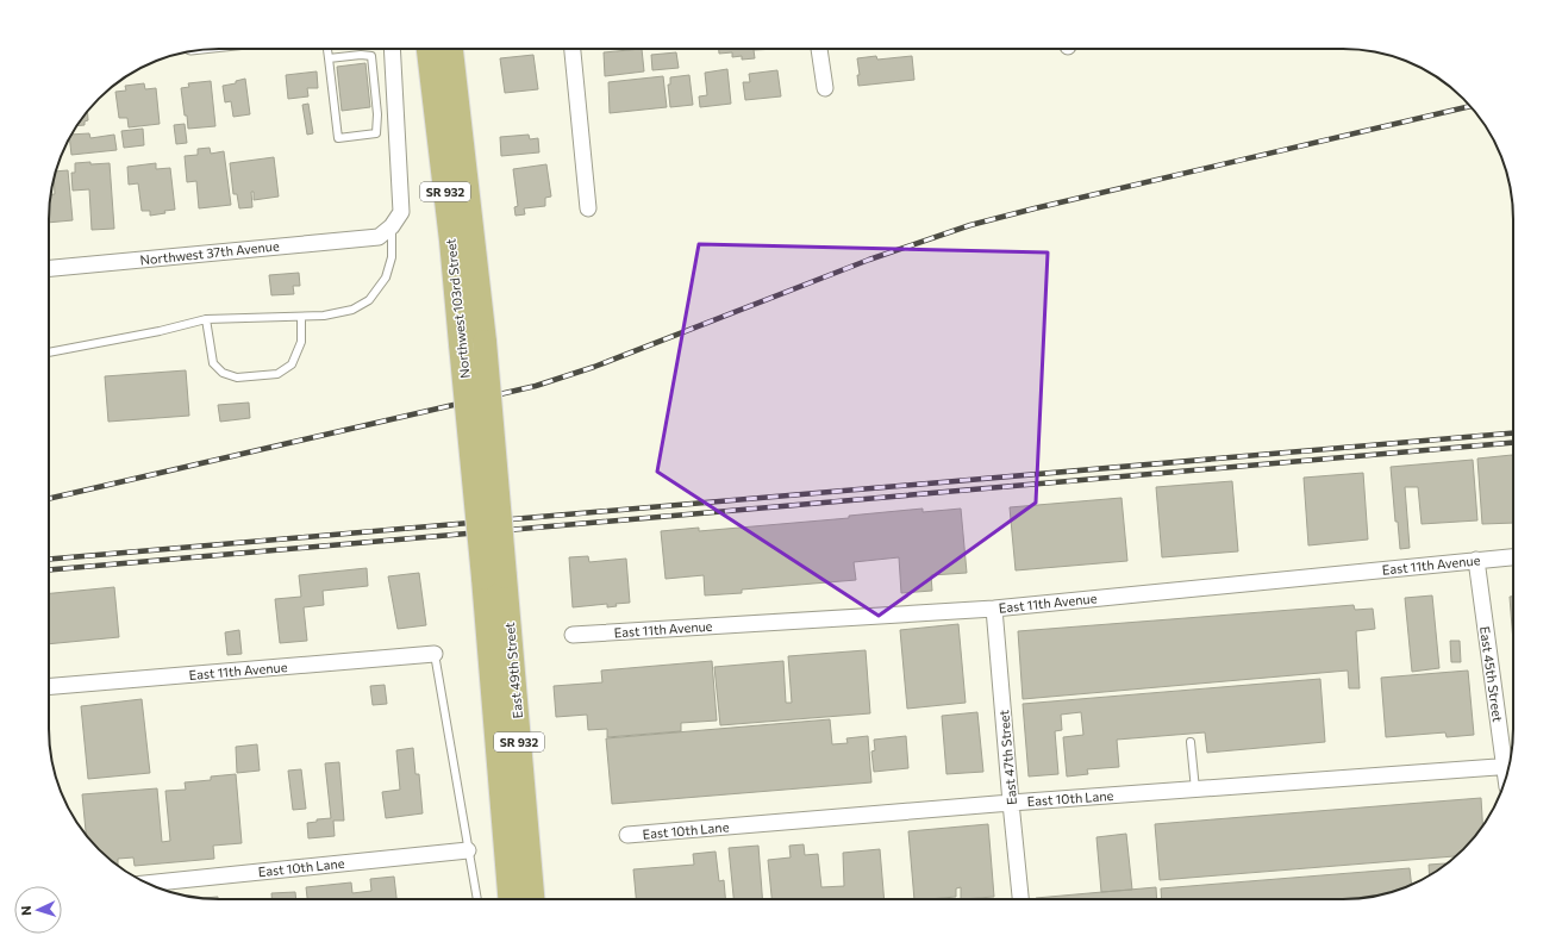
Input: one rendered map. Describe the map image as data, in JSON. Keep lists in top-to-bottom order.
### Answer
{
  "streets": {
    "main road": ["SR 932", "Northwest 103rd Street", "East 49th Street"],
    "street": [
      "Northwest 37th Avenue",
      "East 11th Avenue",
      "East 45th Street",
      "East 47th Street",
      "East 10th Lane"
    ]
  },
  "crossings": [
    ["Northwest 103rd Street", "East 49th Street"],
    ["East 11th Avenue", "East 45th Street"],
    ["East 11th Avenue", "East 47th Street"],
    ["East 45th Street", "East 10th Lane"],
    ["East 47th Street", "East 10th Lane"]
  ],
  "north": "left"
}
